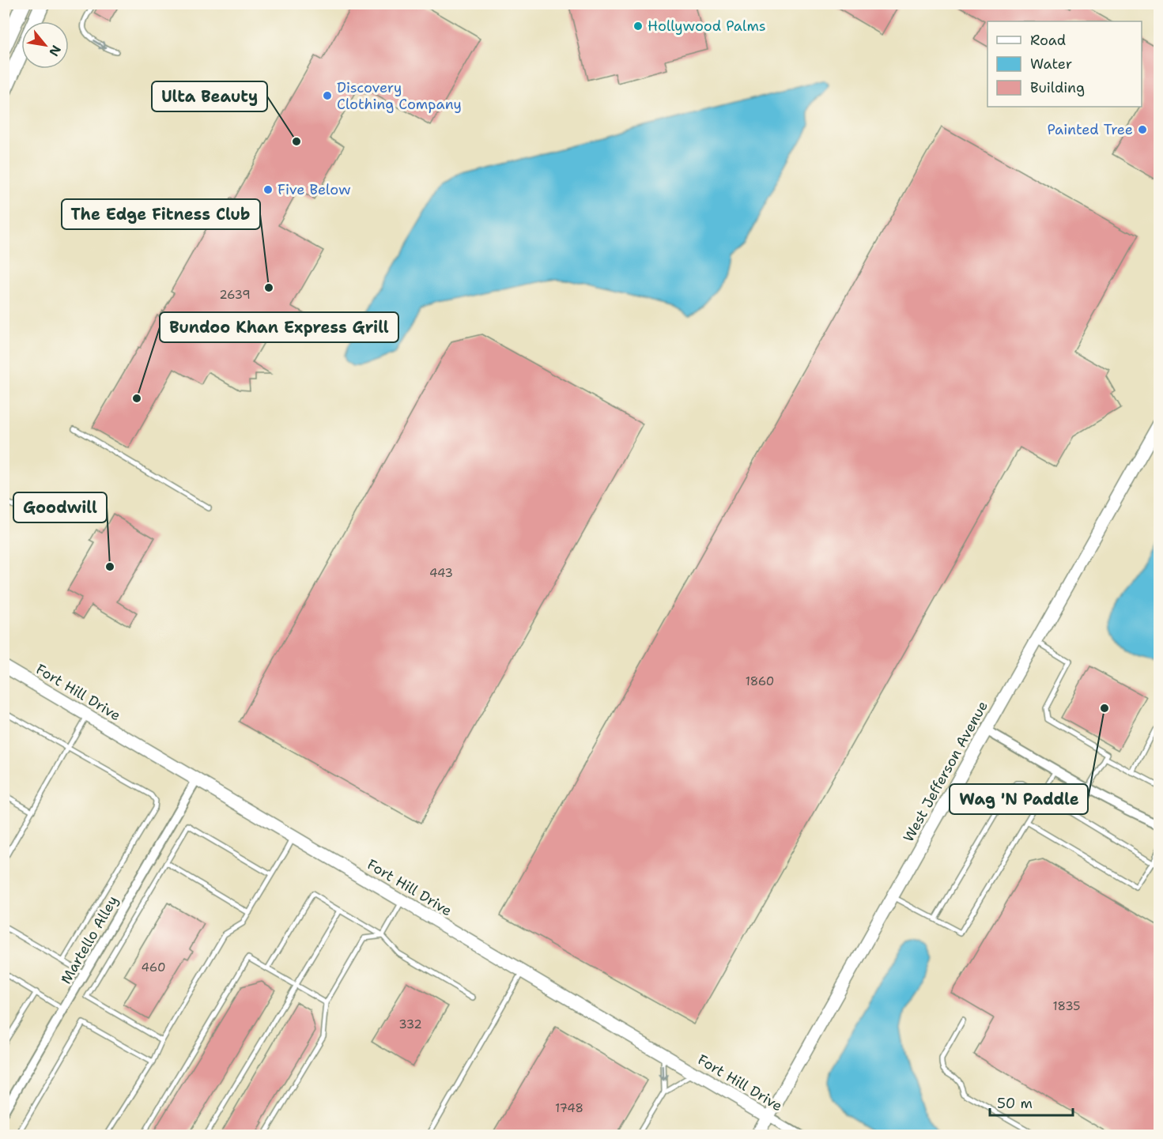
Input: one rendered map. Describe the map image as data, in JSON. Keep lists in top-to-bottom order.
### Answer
{
  "streets": {
    "street": ["Fort Hill Drive", "West Jefferson Avenue", "Martello Alley"]
  },
  "crossings": [
    ["Fort Hill Drive", "West Jefferson Avenue"],
    ["Fort Hill Drive", "Martello Alley"]
  ],
  "places": [
    "Hollywood Palms",
    "Discovery Clothing Company",
    "Painted Tree",
    "Ulta Beauty",
    "Five Below",
    "The Edge Fitness Club",
    "Bundoo Khan Express Grill",
    "Goodwill",
    "Wag 'N Paddle"
  ],
  "house_numbers": [
    "2639",
    "443",
    "1860",
    "460",
    "1835",
    "332",
    "1748"
  ],
  "legend": ["Road", "Water", "Building"],
  "scale_bar": "50 m",
  "north": "bottom right"
}
